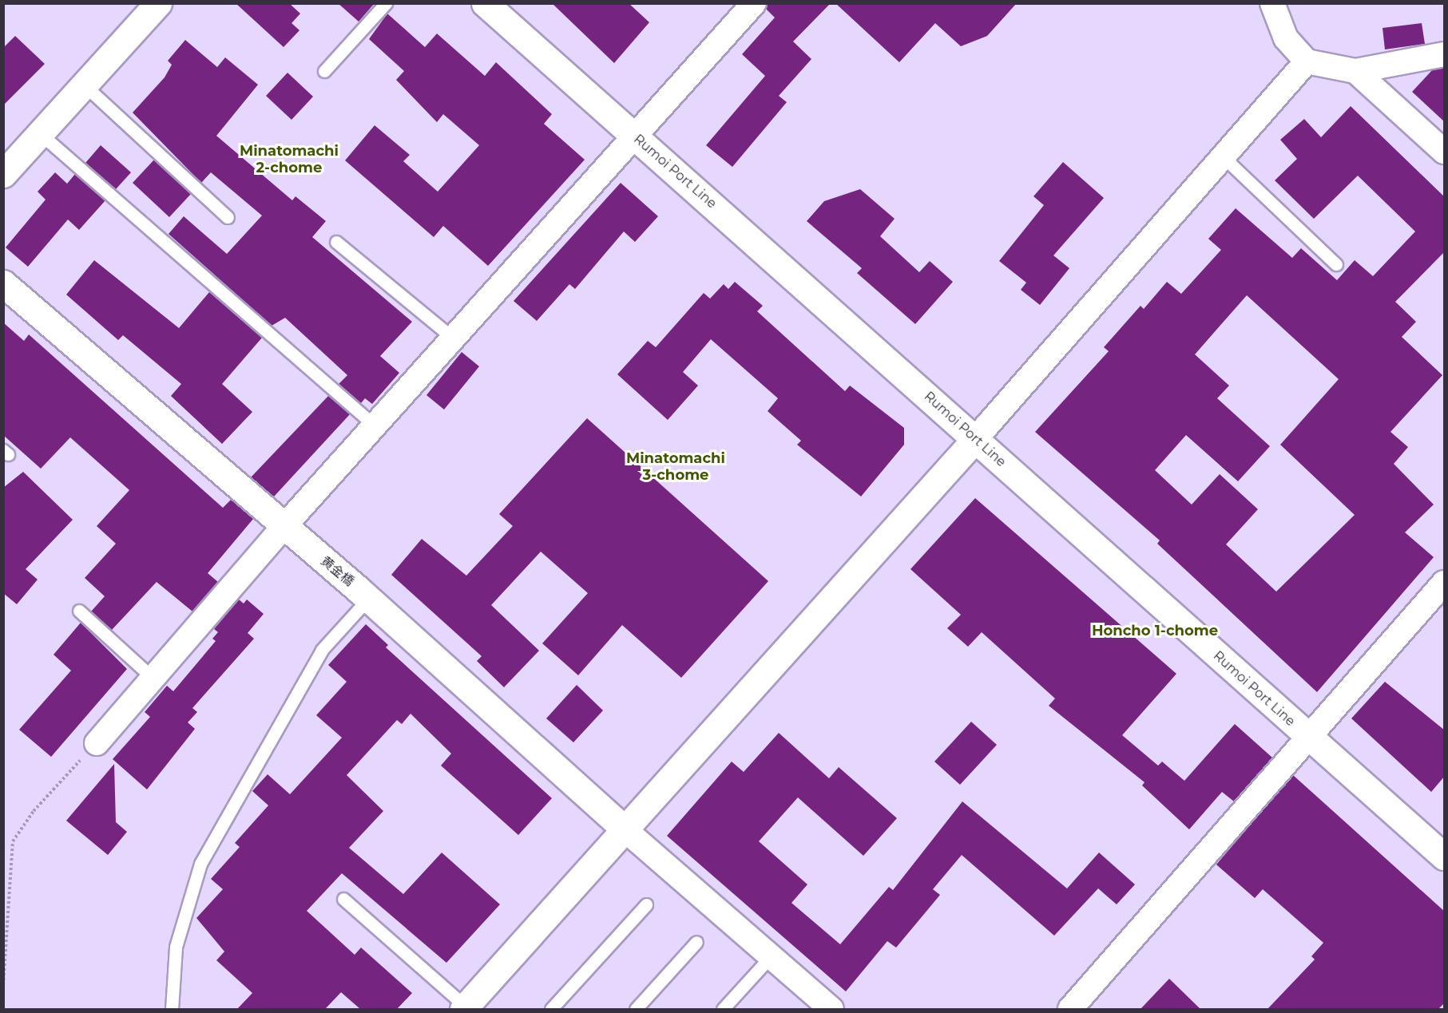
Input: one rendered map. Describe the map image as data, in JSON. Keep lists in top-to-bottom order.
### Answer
{
  "streets": {
    "street": ["Rumoi Port Line", "黄金橋"]
  },
  "districts": ["Minatomachi 2-chome", "Minatomachi 3-chome", "Honcho 1-chome"]
}
